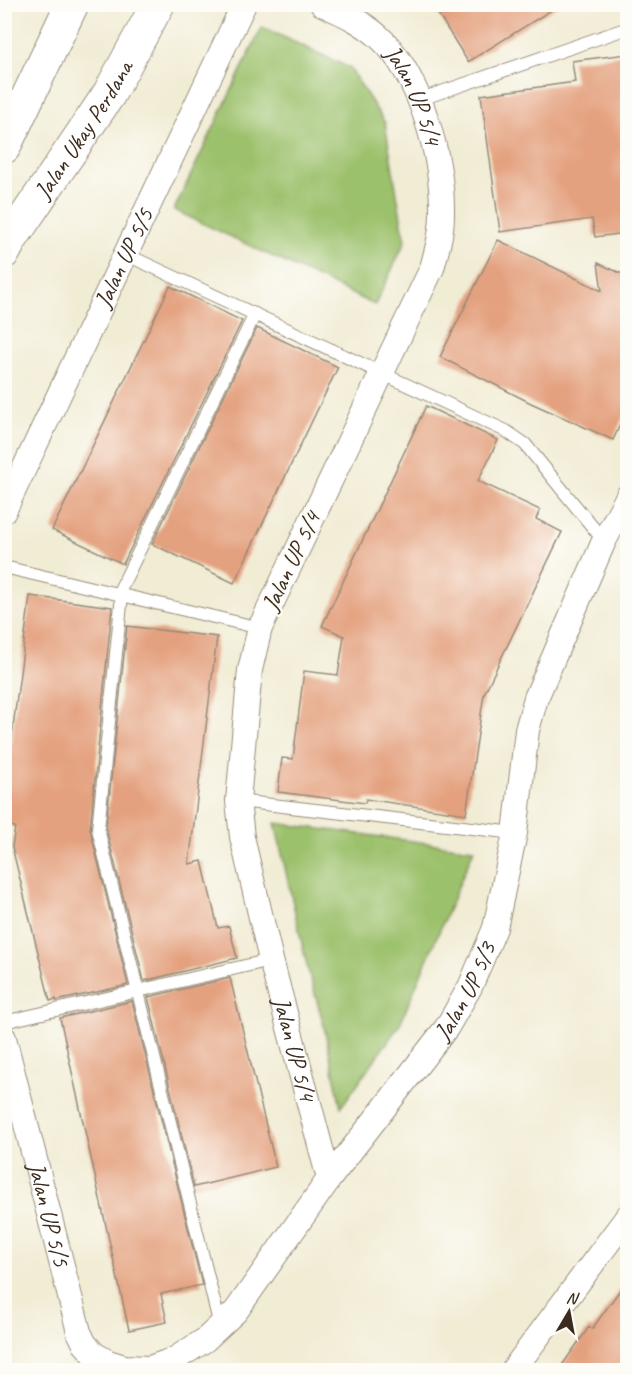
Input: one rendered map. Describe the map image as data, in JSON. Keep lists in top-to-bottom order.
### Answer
{
  "streets": {
    "street": [
      "Jalan UP 5/4",
      "Jalan Ukay Perdana",
      "Jalan UP 5/5",
      "Jalan UP 5/3"
    ]
  },
  "crossings": [
    ["Jalan UP 5/4", "Jalan UP 5/3"],
    ["Jalan UP 5/5", "Jalan UP 5/3"]
  ],
  "north": "top"
}
